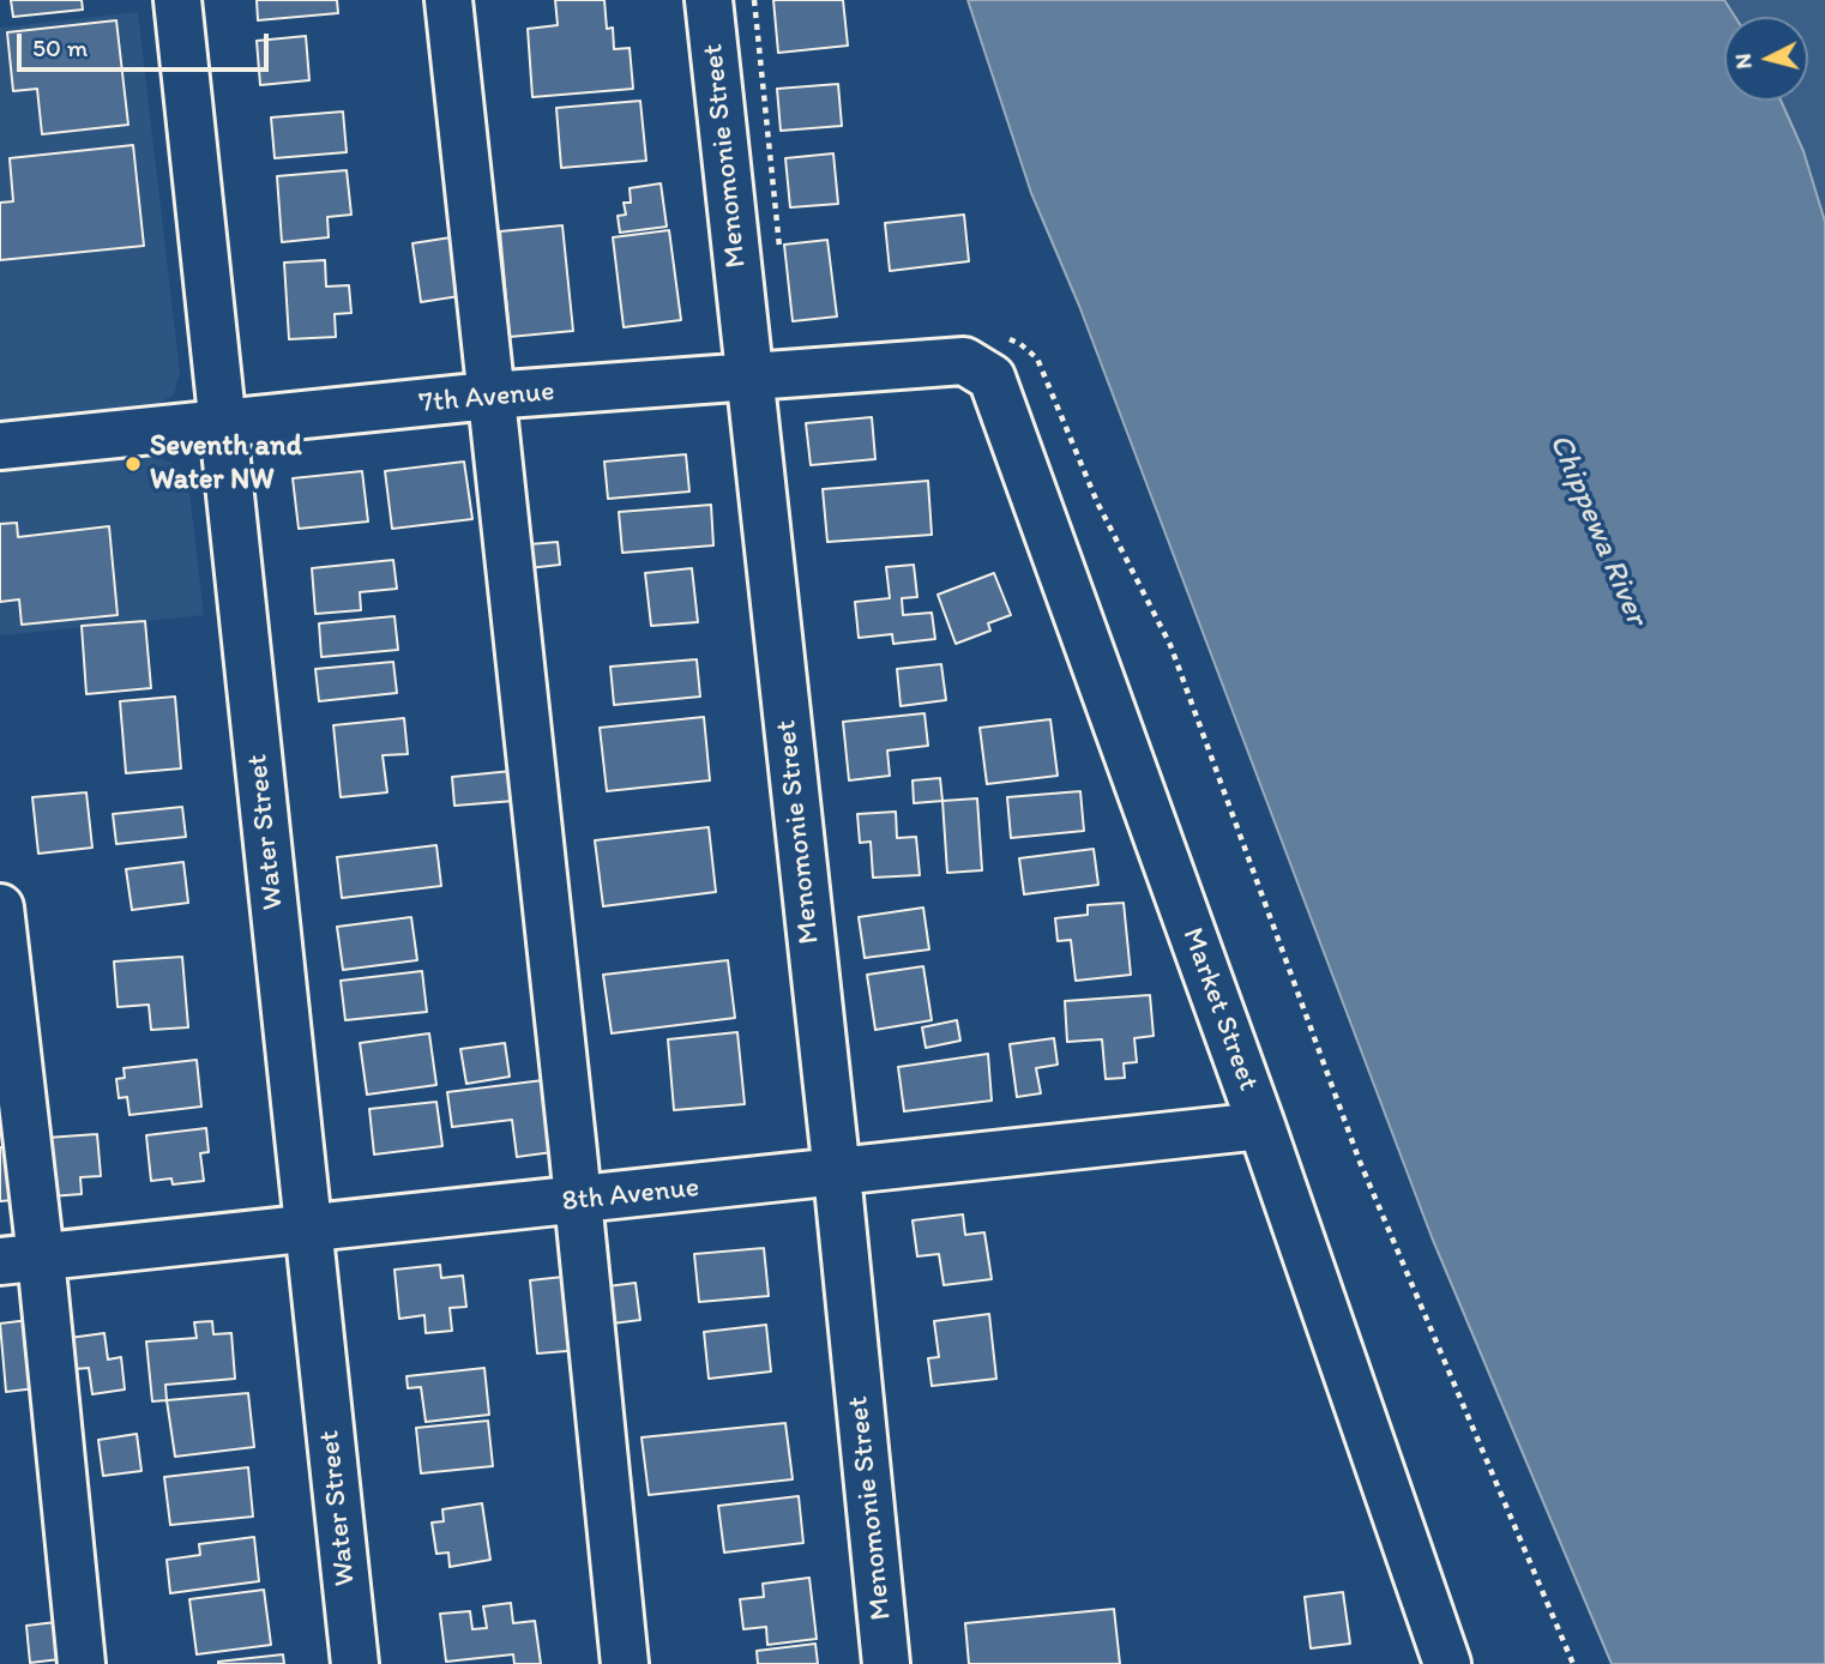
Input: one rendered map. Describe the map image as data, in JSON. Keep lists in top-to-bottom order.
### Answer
{
  "streets": {
    "street": [
      "Menomonie Street",
      "7th Avenue",
      "Water Street",
      "Market Street",
      "8th Avenue"
    ]
  },
  "crossings": [
    ["Menomonie Street", "7th Avenue"],
    ["Menomonie Street", "8th Avenue"],
    ["7th Avenue", "Water Street"],
    ["7th Avenue", "Market Street"],
    ["Water Street", "8th Avenue"],
    ["Market Street", "8th Avenue"]
  ],
  "water": ["Chippewa River"],
  "places": ["Seventh and Water NW"],
  "scale_bar": "50 m",
  "north": "left"
}
